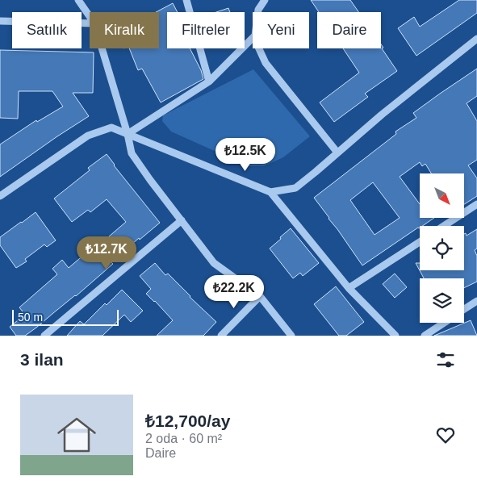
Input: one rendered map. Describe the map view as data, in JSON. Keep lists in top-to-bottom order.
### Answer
{
  "scale_bar": "50 m",
  "north": "bottom right",
  "page": {
    "chip": [
      "Satılık",
      "Kiralık",
      "Filtreler",
      "Yeni",
      "Daire"
    ],
    "price": ["₺12.5K", "₺12.7K", "₺22.2K"],
    "scale": "50 m",
    "heading": "3 ilan",
    "list": [
      {
        "name": "₺12,700/ay",
        "note": "2 oda · 60 m² · Daire"
      }
    ]
  }
}
